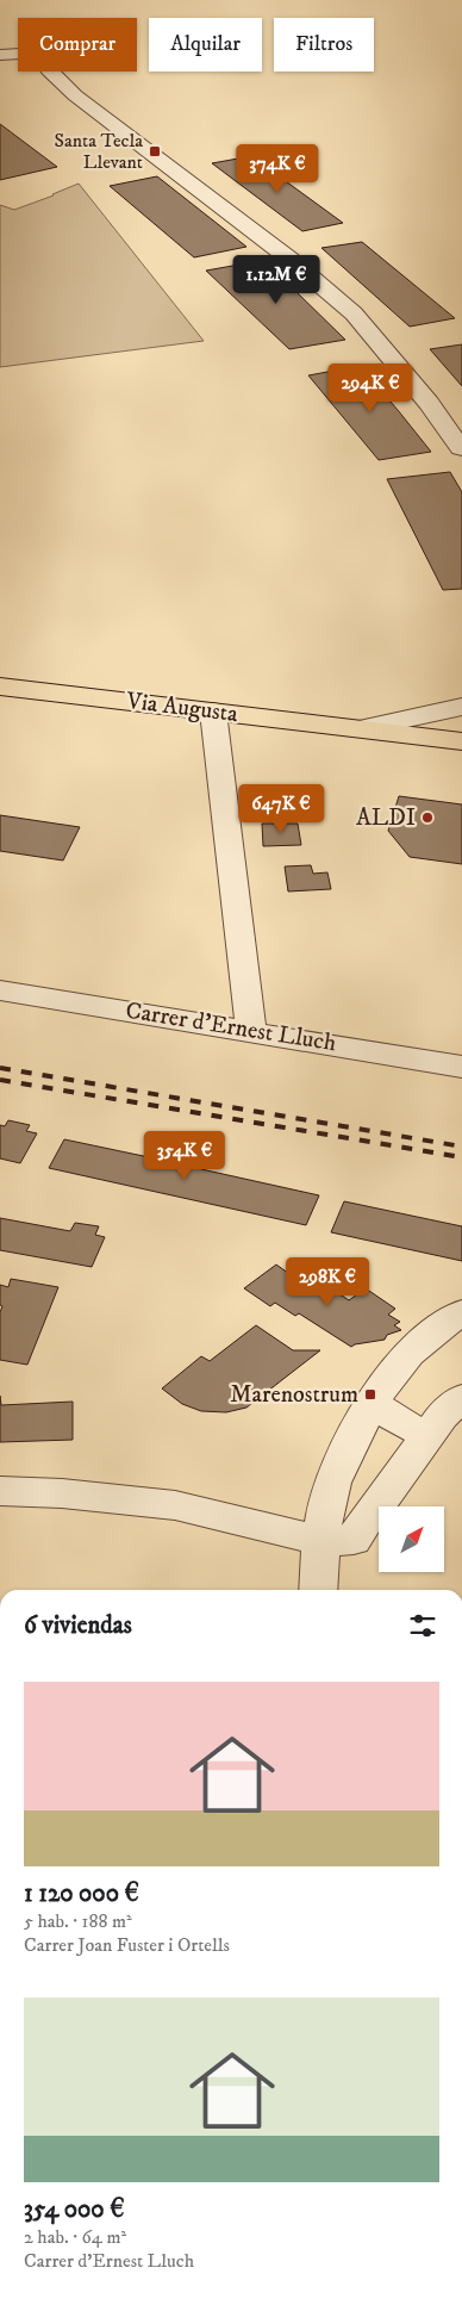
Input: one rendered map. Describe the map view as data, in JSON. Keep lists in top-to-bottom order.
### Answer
{
  "streets": {
    "main road": ["Via Augusta"],
    "street": ["Carrer d'Ernest Lluch"]
  },
  "places": {
    "transit": ["Santa Tecla Llevant", "Marenostrum"],
    "other": ["ALDI"]
  },
  "north": "top right",
  "page": {
    "chip": ["Comprar", "Alquilar", "Filtros"],
    "price": [
      "374K €",
      "1.12M €",
      "294K €",
      "647K €",
      "354K €",
      "298K €"
    ],
    "heading": "6 viviendas",
    "list": [
      {
        "name": "1 120 000 €",
        "note": "5 hab. · 188 m² · Carrer Joan Fuster i Ortells"
      },
      {
        "name": "354 000 €",
        "note": "2 hab. · 64 m² · Carrer d'Ernest Lluch"
      }
    ]
  }
}
